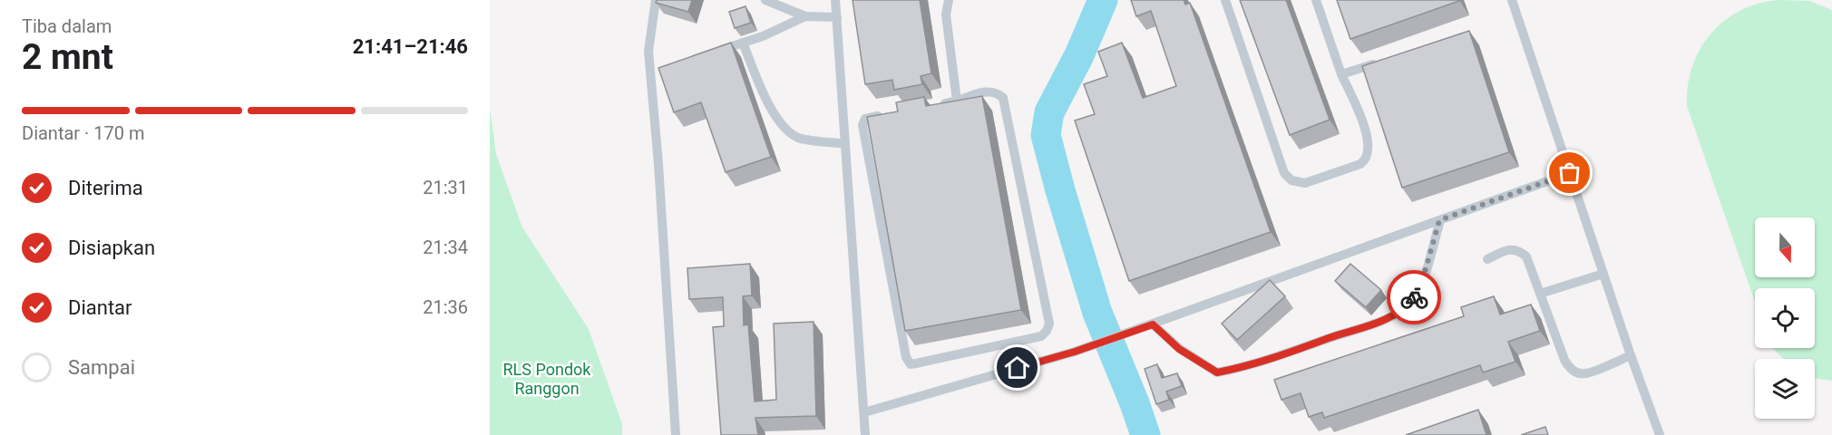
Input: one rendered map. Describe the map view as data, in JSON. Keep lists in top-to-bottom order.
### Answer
{
  "parks": ["RLS Pondok Ranggon"],
  "north": "bottom",
  "page": {
    "heading": ["2 mnt", "Tiba dalam", "21:41–21:46"],
    "bar": "Diantar · 170 m",
    "list": [
      ["Diterima", "21:31"],
      ["Disiapkan", "21:34"],
      ["Diantar", "21:36"],
      "Sampai"
    ]
  }
}
